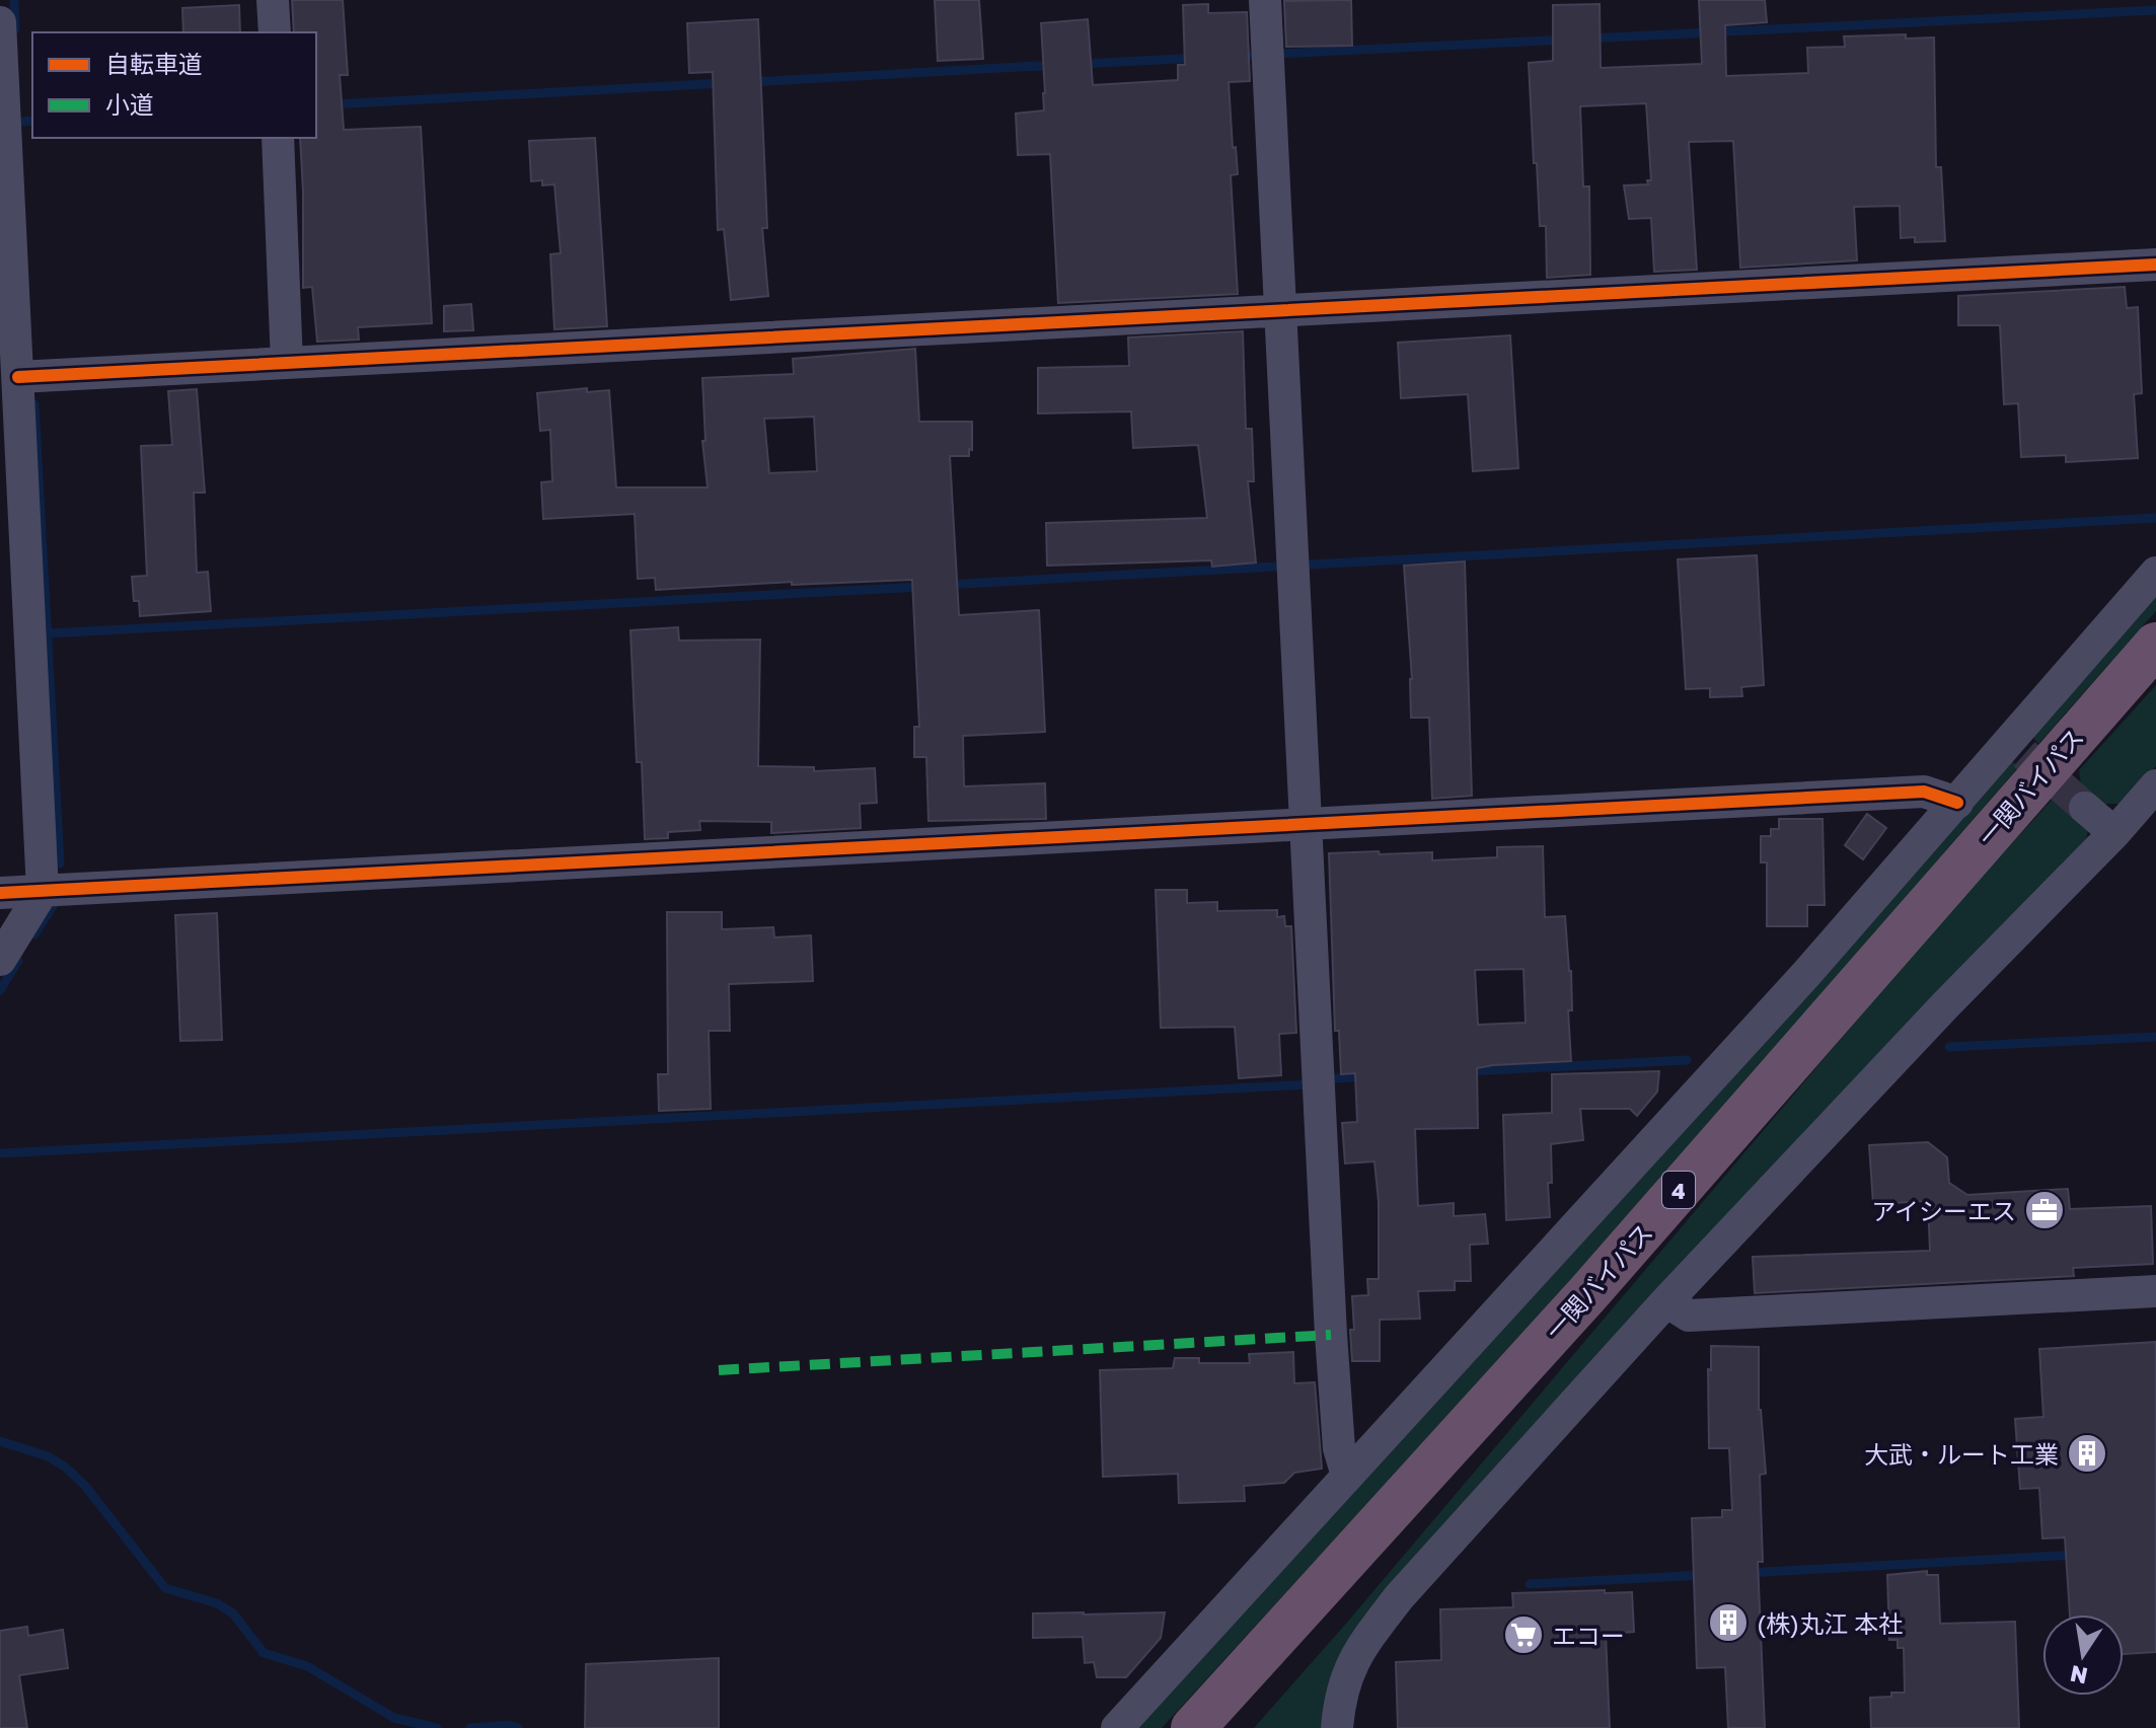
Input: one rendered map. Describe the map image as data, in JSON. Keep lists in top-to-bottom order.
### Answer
{
  "streets": {
    "highway": ["一関バイパス", "4"]
  },
  "places": {
    "office": ["アイシーエス"],
    "building": ["大武・ルート工業", "(株)丸江 本社"],
    "supermarket": ["エコー"]
  },
  "legend": ["自転車道", "小道"],
  "north": "bottom"
}
